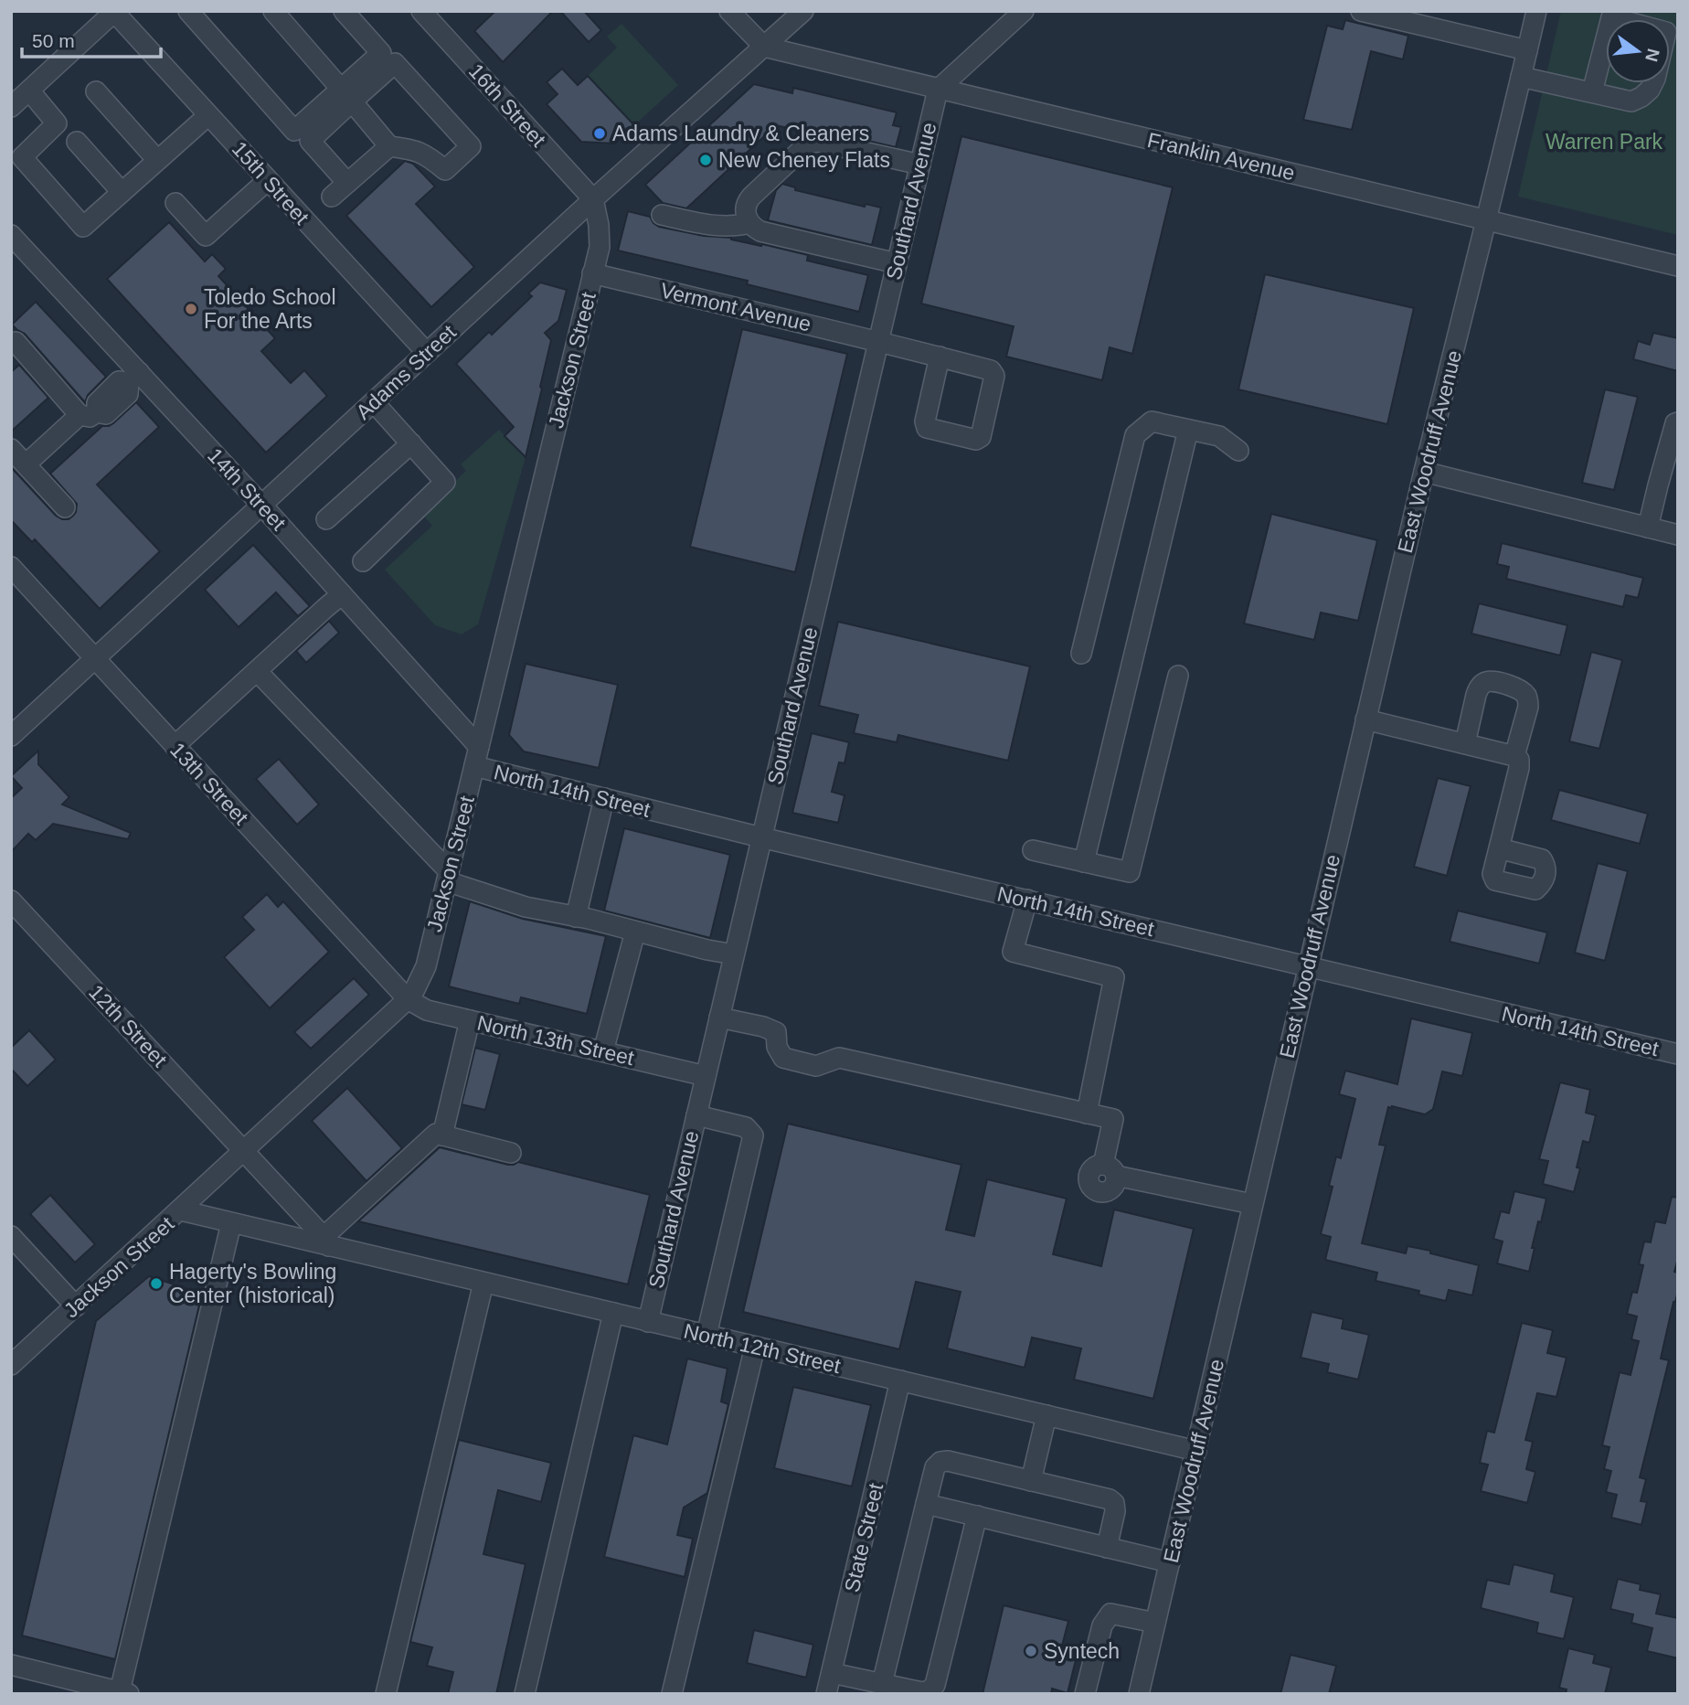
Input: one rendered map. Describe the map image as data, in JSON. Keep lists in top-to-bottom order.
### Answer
{
  "streets": {
    "street": [
      "16th Street",
      "Franklin Avenue",
      "15th Street",
      "Southard Avenue",
      "Vermont Avenue",
      "Jackson Street",
      "Adams Street",
      "East Woodruff Avenue",
      "14th Street",
      "13th Street",
      "North 14th Street",
      "12th Street",
      "North 13th Street",
      "North 12th Street",
      "State Street"
    ]
  },
  "crossings": [
    ["16th Street", "Jackson Street"],
    ["16th Street", "Adams Street"],
    ["Franklin Avenue", "Southard Avenue"],
    ["Franklin Avenue", "Adams Street"],
    ["Franklin Avenue", "East Woodruff Avenue"],
    ["15th Street", "Adams Street"],
    ["Southard Avenue", "Vermont Avenue"],
    ["Southard Avenue", "North 14th Street"],
    ["Southard Avenue", "North 13th Street"],
    ["Southard Avenue", "North 12th Street"],
    ["Vermont Avenue", "Jackson Street"],
    ["Jackson Street", "Adams Street"],
    ["Jackson Street", "14th Street"],
    ["Jackson Street", "13th Street"],
    ["Jackson Street", "North 14th Street"],
    ["Jackson Street", "12th Street"],
    ["Jackson Street", "North 13th Street"],
    ["Jackson Street", "North 12th Street"],
    ["Adams Street", "14th Street"],
    ["Adams Street", "13th Street"],
    ["East Woodruff Avenue", "North 14th Street"],
    ["East Woodruff Avenue", "North 12th Street"],
    ["13th Street", "North 13th Street"],
    ["North 12th Street", "State Street"]
  ],
  "parks": ["Warren Park"],
  "places": [
    "Adams Laundry & Cleaners",
    "New Cheney Flats",
    "Toledo School For the Arts",
    "Hagerty's Bowling Center (historical)",
    "Syntech"
  ],
  "scale_bar": "50 m",
  "north": "right"
}
